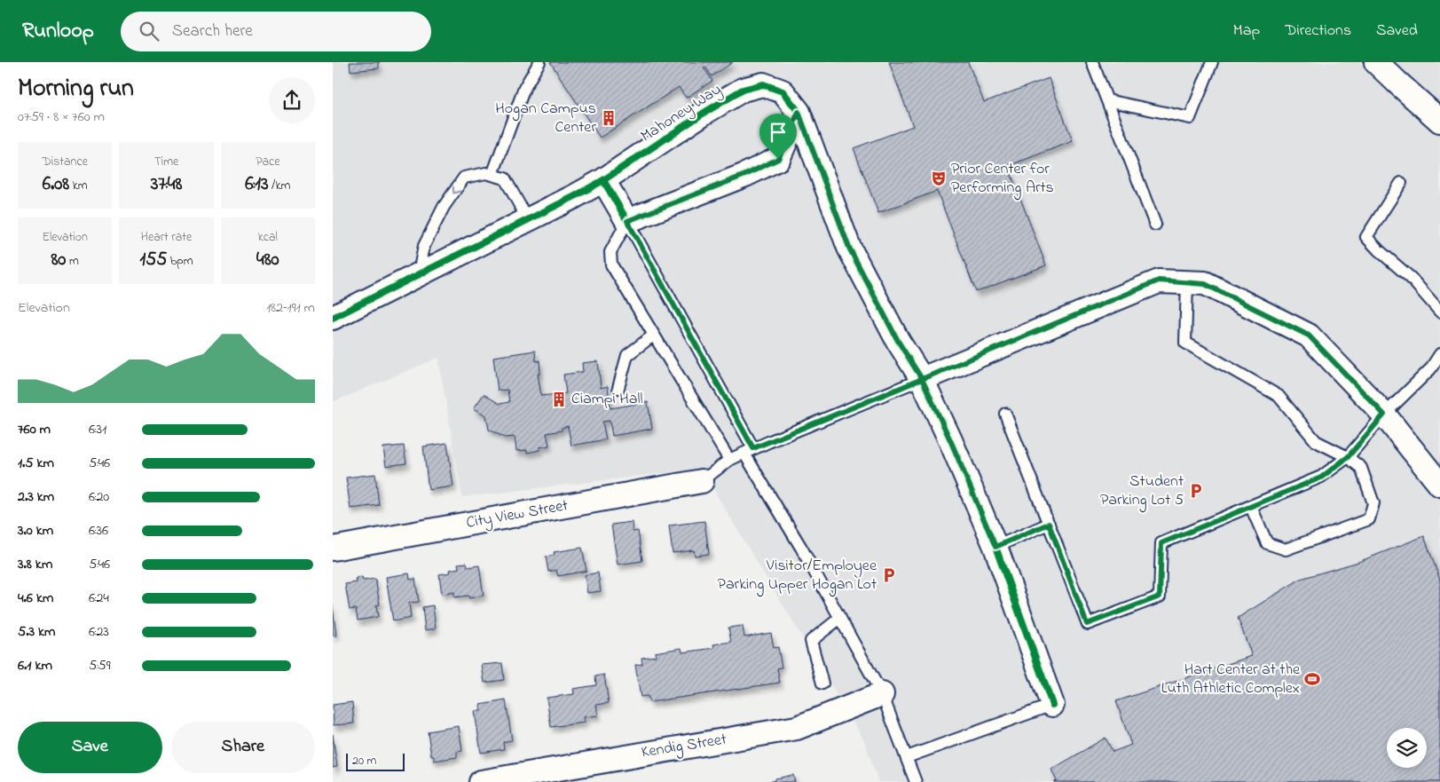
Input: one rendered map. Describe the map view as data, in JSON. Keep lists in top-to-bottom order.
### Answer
{
  "streets": {
    "street": ["Mahoney Way", "City View Street", "Kendig Street"]
  },
  "places": {
    "building": ["Hogan Campus Center", "Ciampi Hall"],
    "theatre": ["Prior Center for Performing Arts"],
    "parking": ["Student Parking Lot 5", "Visitor/Employee Parking Upper Hogan Lot"],
    "sports": ["Hart Center at the Luth Athletic Complex"]
  },
  "scale_bar": "20 m",
  "page": {
    "header": "Runloop",
    "search": "Search here",
    "nav": ["Map", "Directions", "Saved"],
    "heading": ["Morning run", "07:59 · 8 × 760 m"],
    "stats": [
      ["Distance", "6.08 km"],
      ["Time", "37:48"],
      ["Pace", "6:13 /km"],
      ["Elevation", "80 m"],
      ["Heart rate", "155 bpm"],
      ["kcal", "480"]
    ],
    "chart": ["Elevation", "182–191 m"],
    "list": [
      {
        "name": "760 m",
        "note": "6:31"
      },
      {
        "name": "1.5 km",
        "note": "5:46"
      },
      {
        "name": "2.3 km",
        "note": "6:20"
      },
      {
        "name": "3.0 km",
        "note": "6:36"
      },
      {
        "name": "3.8 km",
        "note": "5:46"
      },
      {
        "name": "4.6 km",
        "note": "6:24"
      },
      {
        "name": "5.3 km",
        "note": "6:23"
      },
      {
        "name": "6.1 km",
        "note": "5:59"
      }
    ],
    "buttons": ["Save", "Share"],
    "scale": "20 m"
  }
}
